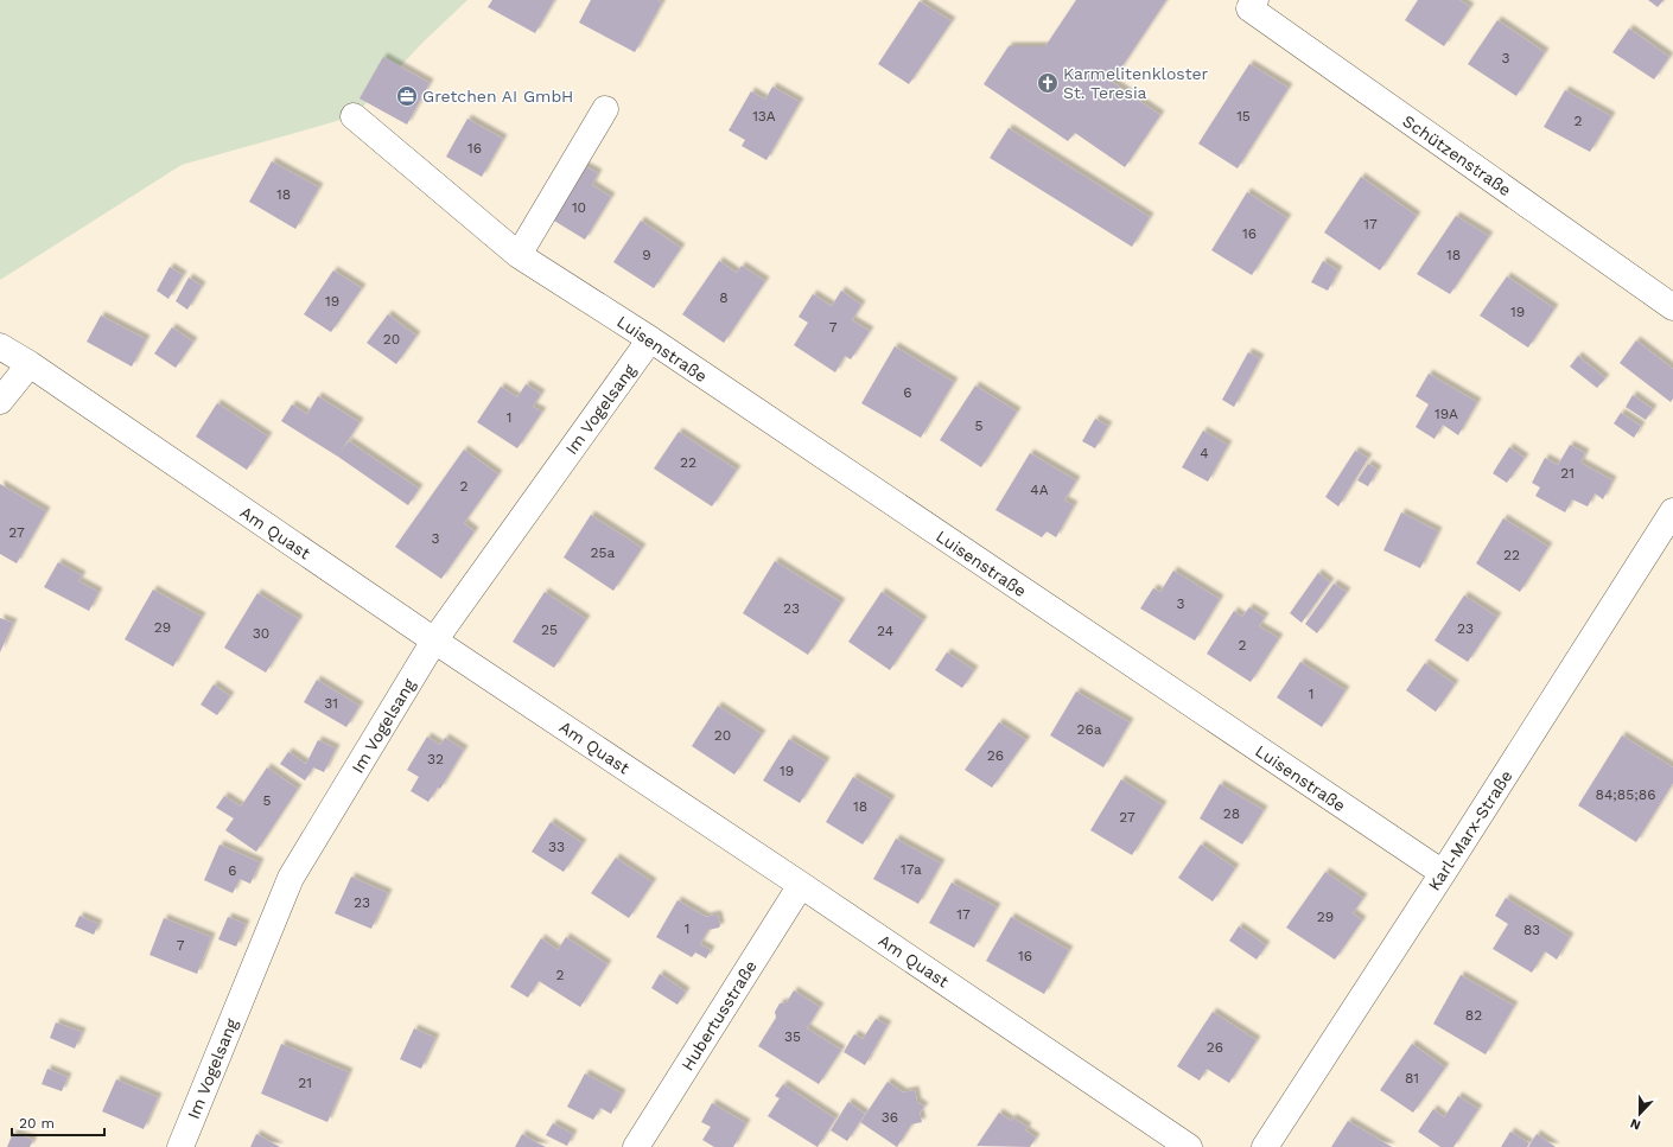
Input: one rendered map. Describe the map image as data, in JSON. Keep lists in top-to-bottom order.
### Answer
{
  "streets": {
    "street": [
      "Schützenstraße",
      "Luisenstraße",
      "Im Vogelsang",
      "Am Quast",
      "Karl-Marx-Straße",
      "Hubertusstraße"
    ]
  },
  "crossings": [
    ["Luisenstraße", "Im Vogelsang"],
    ["Luisenstraße", "Karl-Marx-Straße"],
    ["Im Vogelsang", "Am Quast"],
    ["Am Quast", "Hubertusstraße"]
  ],
  "places": {
    "church": ["Karmelitenkloster St. Teresia"],
    "office": ["Gretchen AI GmbH"]
  },
  "house_numbers": [
    "3",
    "13A",
    "15",
    "2",
    "16",
    "18",
    "10",
    "17",
    "16",
    "9",
    "18",
    "8",
    "19",
    "19",
    "7",
    "20",
    "6",
    "19A",
    "1",
    "5",
    "4",
    "22",
    "21",
    "2",
    "4A",
    "27",
    "3",
    "25a",
    "22",
    "3",
    "23",
    "29",
    "23",
    "25",
    "24",
    "30",
    "2",
    "1",
    "31",
    "26a",
    "20",
    "26",
    "32",
    "19",
    "84;85;86",
    "5",
    "18",
    "28",
    "27",
    "33",
    "17a",
    "6",
    "23",
    "17",
    "29",
    "1",
    "83",
    "7",
    "16",
    "2",
    "82",
    "35",
    "26",
    "81",
    "21",
    "36"
  ],
  "scale_bar": "20 m",
  "north": "bottom"
}
